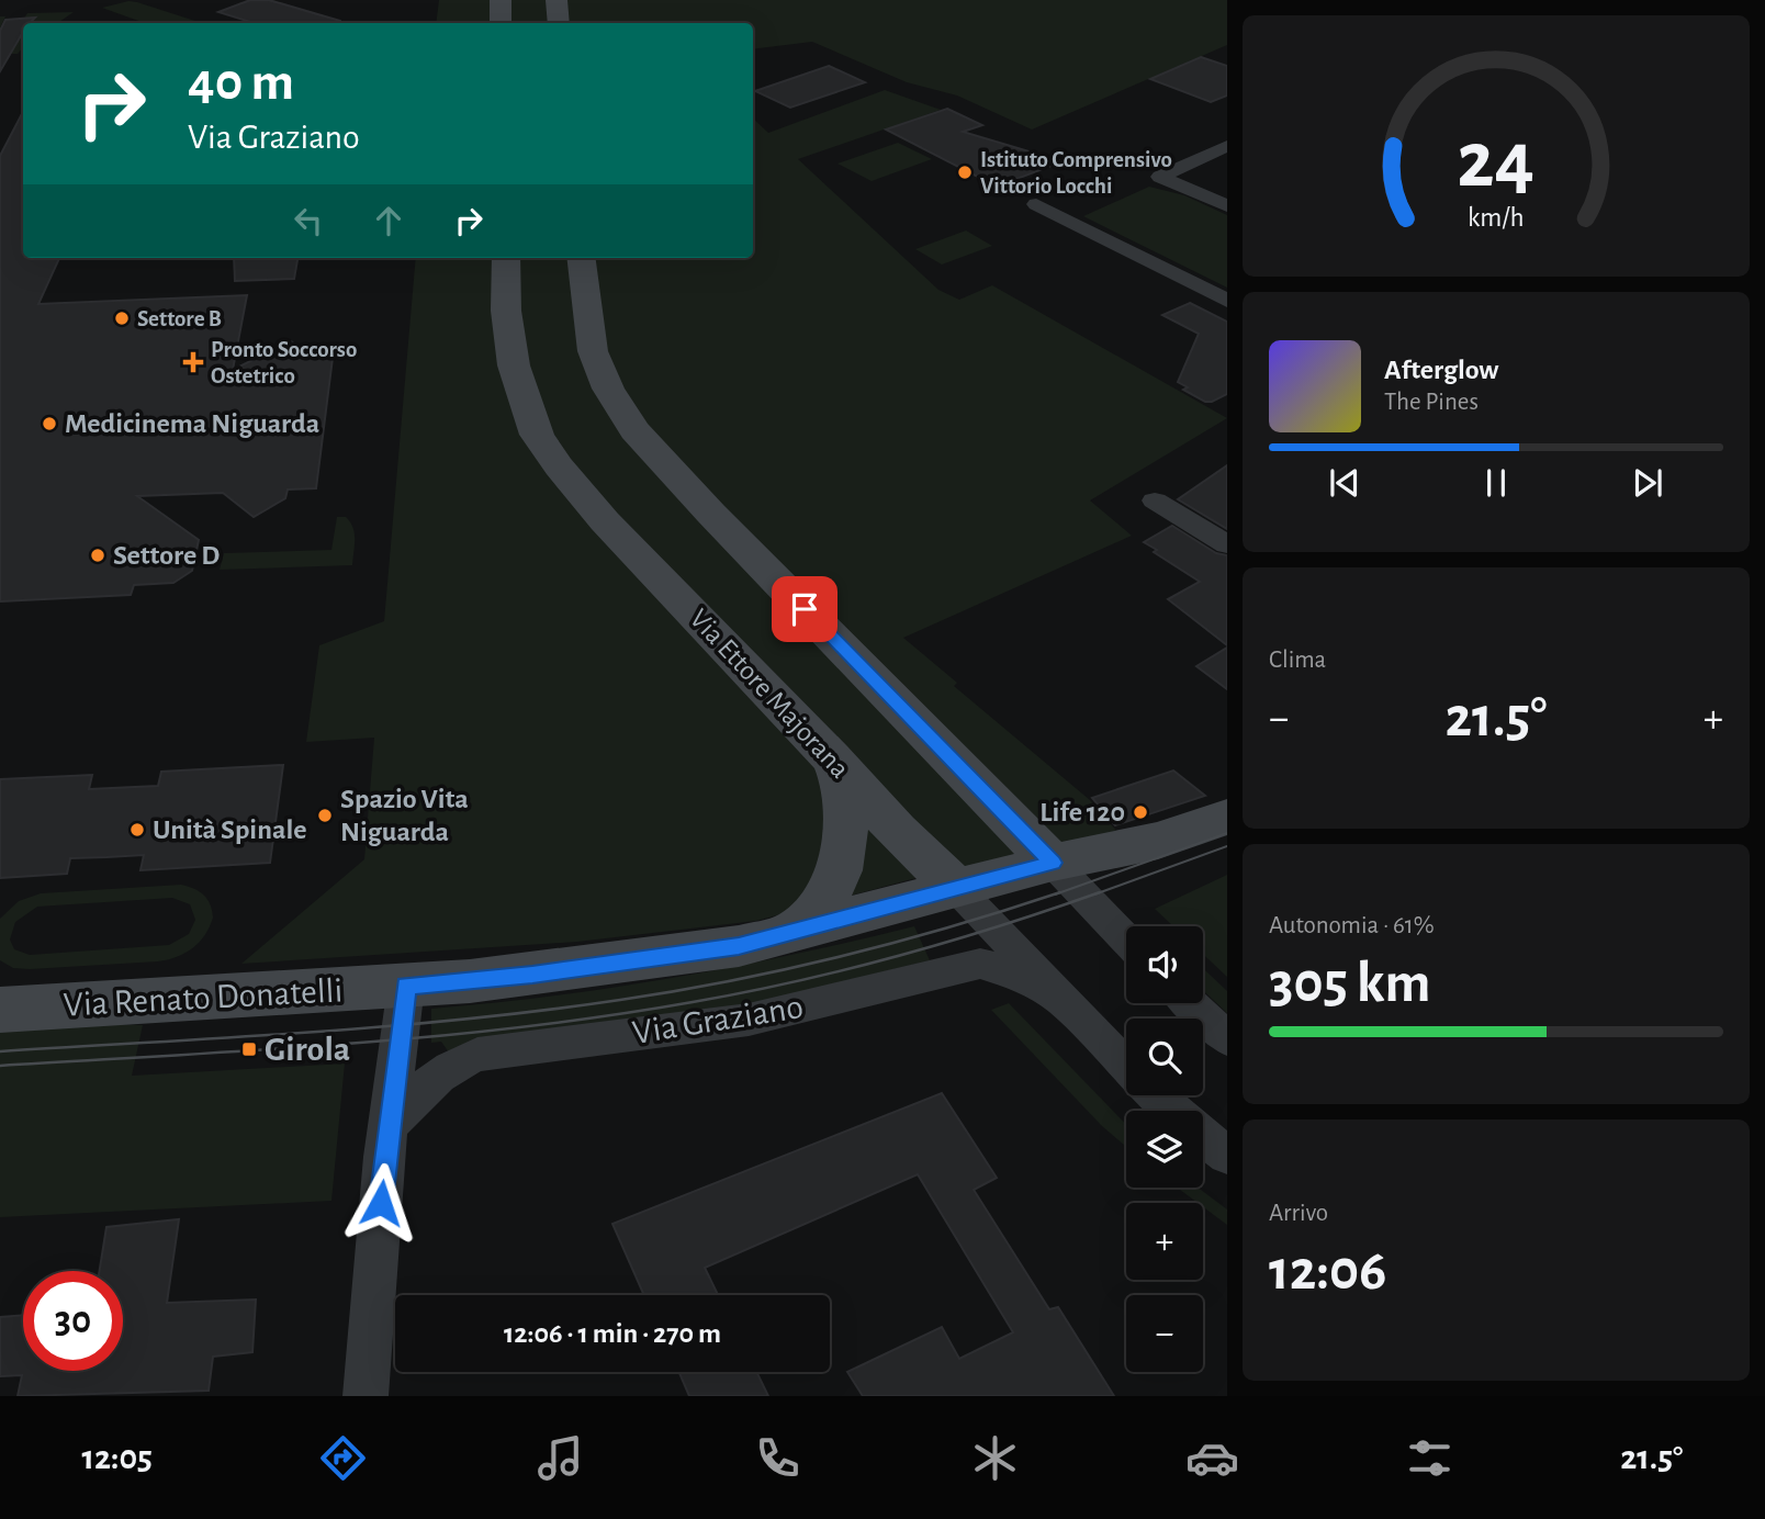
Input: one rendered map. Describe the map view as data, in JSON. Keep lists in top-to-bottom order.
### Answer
{
  "streets": {
    "street": ["Via Ettore Majorana", "Via Renato Donatelli", "Via Graziano"]
  },
  "crossings": [
    ["Via Ettore Majorana", "Via Graziano"]
  ],
  "places": {
    "other": [
      "Istituto Comprensivo Vittorio Locchi",
      "Settore B",
      "Medicinema Niguarda",
      "Settore D",
      "Life 120",
      "Spazio Vita Niguarda",
      "Unità Spinale"
    ],
    "health": ["Pronto Soccorso Ostetrico"],
    "transit": ["Girola"]
  },
  "page": {
    "turn": ["40 m", "Via Graziano"],
    "song": ["Afterglow", "The Pines"],
    "tile": [
      "Clima",
      ["Autonomia · 61%", "305 km"],
      ["Arrivo", "12:06"]
    ],
    "heat": ["−", "21.5°", "+"],
    "map_buttons": ["+", "−"],
    "limit": "30",
    "trip": "12:06 · 1 min · 270 m",
    "tabs": ["12:05", "21.5°"],
    "gauge": ["24", "km/h"]
  }
}
